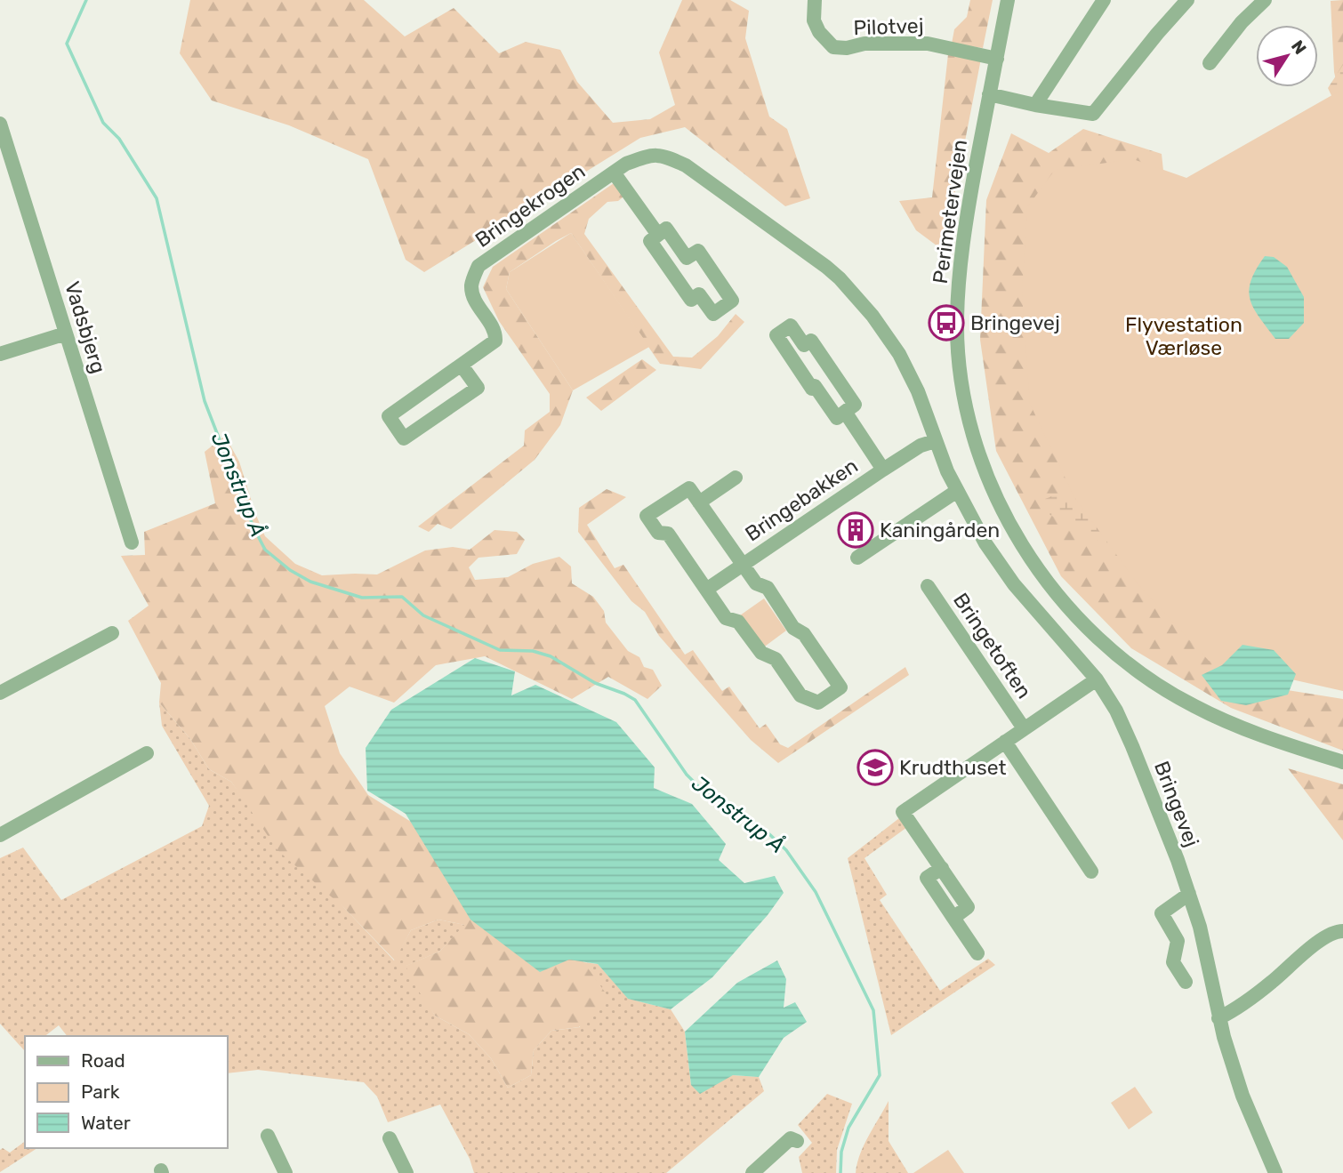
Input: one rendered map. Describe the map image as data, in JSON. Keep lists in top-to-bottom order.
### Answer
{
  "streets": {
    "street": [
      "Pilotvej",
      "Bringekrogen",
      "Perimetervejen",
      "Vadsbjerg",
      "Bringebakken",
      "Bringetoften",
      "Bringevej"
    ]
  },
  "crossings": [
    ["Pilotvej", "Perimetervejen"],
    ["Bringekrogen", "Bringevej"],
    ["Bringebakken", "Bringevej"],
    ["Bringetoften", "Bringevej"]
  ],
  "water": ["Jonstrup Å"],
  "parks": ["Flyvestation Værløse"],
  "places": {
    "bus stop": ["Bringevej"],
    "building": ["Kaningården"],
    "school or university": ["Krudthuset"]
  },
  "legend": ["Road", "Park", "Water"],
  "north": "top right"
}
